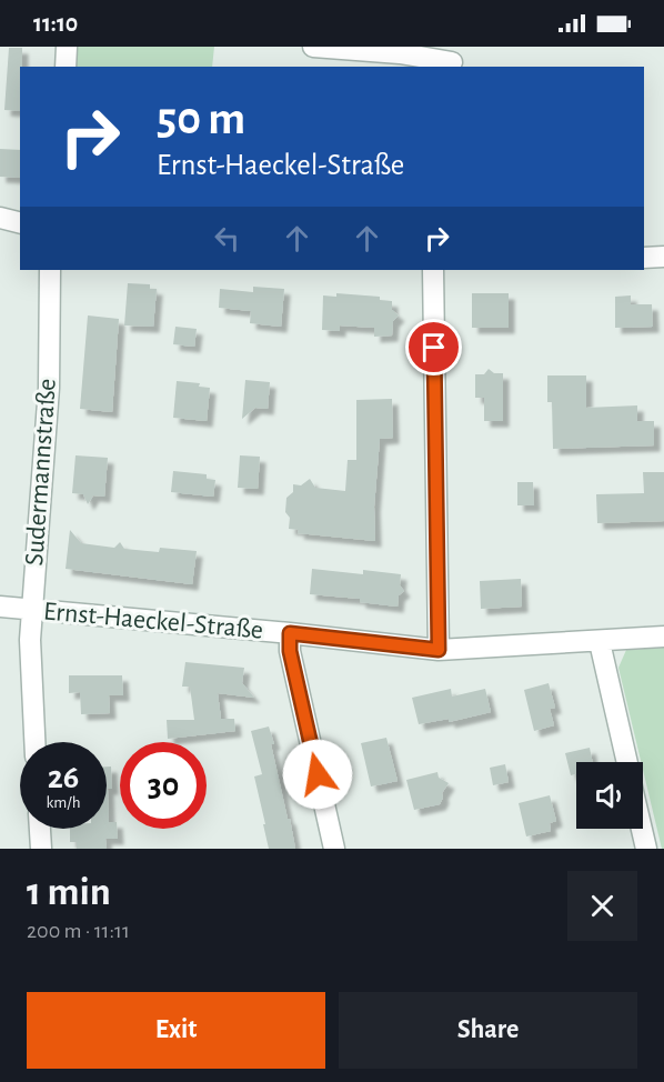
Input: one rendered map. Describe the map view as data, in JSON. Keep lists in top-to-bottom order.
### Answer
{
  "streets": {
    "street": ["Sudermannstraße", "Ernst-Haeckel-Straße"]
  },
  "crossings": [
    ["Sudermannstraße", "Ernst-Haeckel-Straße"]
  ],
  "page": {
    "status": "11:10",
    "turn": ["50 m", "Ernst-Haeckel-Straße"],
    "speed": "26 km/h",
    "limit": "30",
    "heading": ["1 min", "200 m · 11:11"],
    "buttons": ["Exit", "Share"]
  }
}
